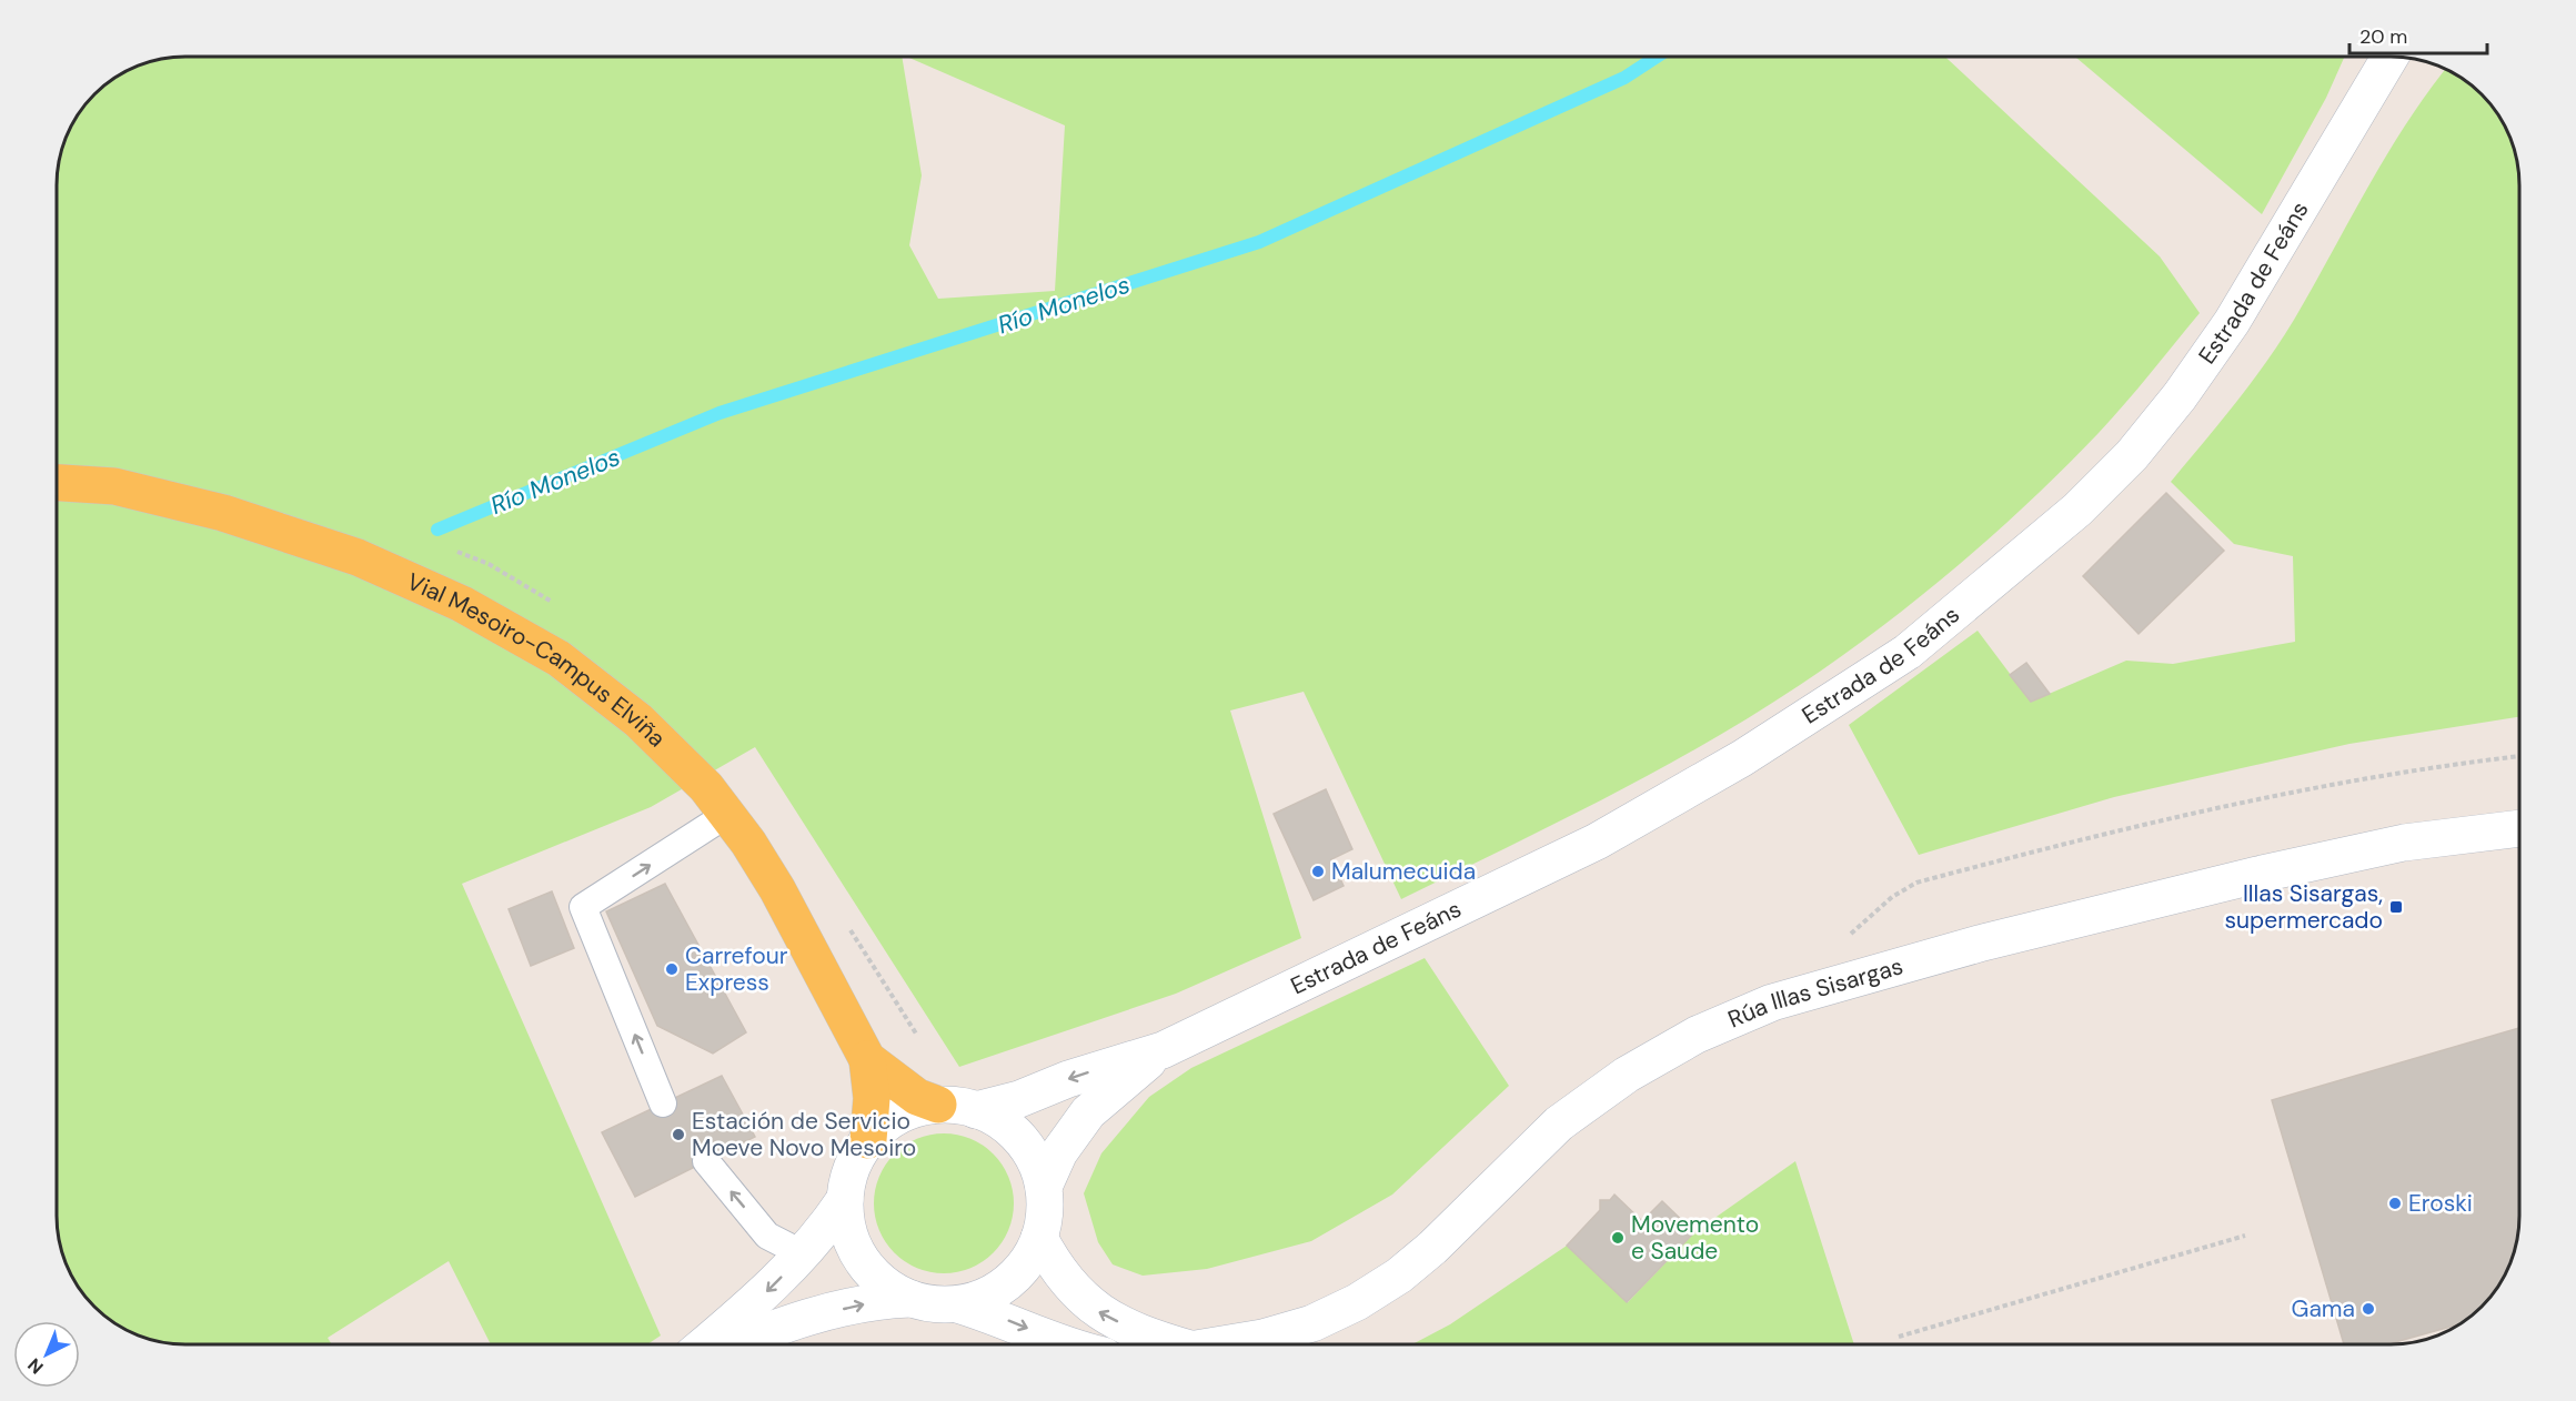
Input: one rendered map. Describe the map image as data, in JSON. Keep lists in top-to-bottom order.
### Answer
{
  "streets": {
    "main road": ["Vial Mesoiro-Campus Elviña"],
    "street": ["Estrada de Feáns", "Rúa Illas Sisargas"]
  },
  "crossings": [
    ["Estrada de Feáns", "Vial Mesoiro-Campus Elviña"],
    ["Estrada de Feáns", "Rúa Illas Sisargas"],
    ["Vial Mesoiro-Campus Elviña", "Rúa Illas Sisargas"]
  ],
  "water": ["Río Monelos"],
  "places": {
    "other": [
      "Malumecuida",
      "Carrefour Express",
      "Estación de Servicio Moeve Novo Mesoiro",
      "Eroski",
      "Movemento e Saude",
      "Gama"
    ],
    "transit": ["Illas Sisargas, supermercado"]
  },
  "scale_bar": "20 m",
  "north": "bottom left"
}
